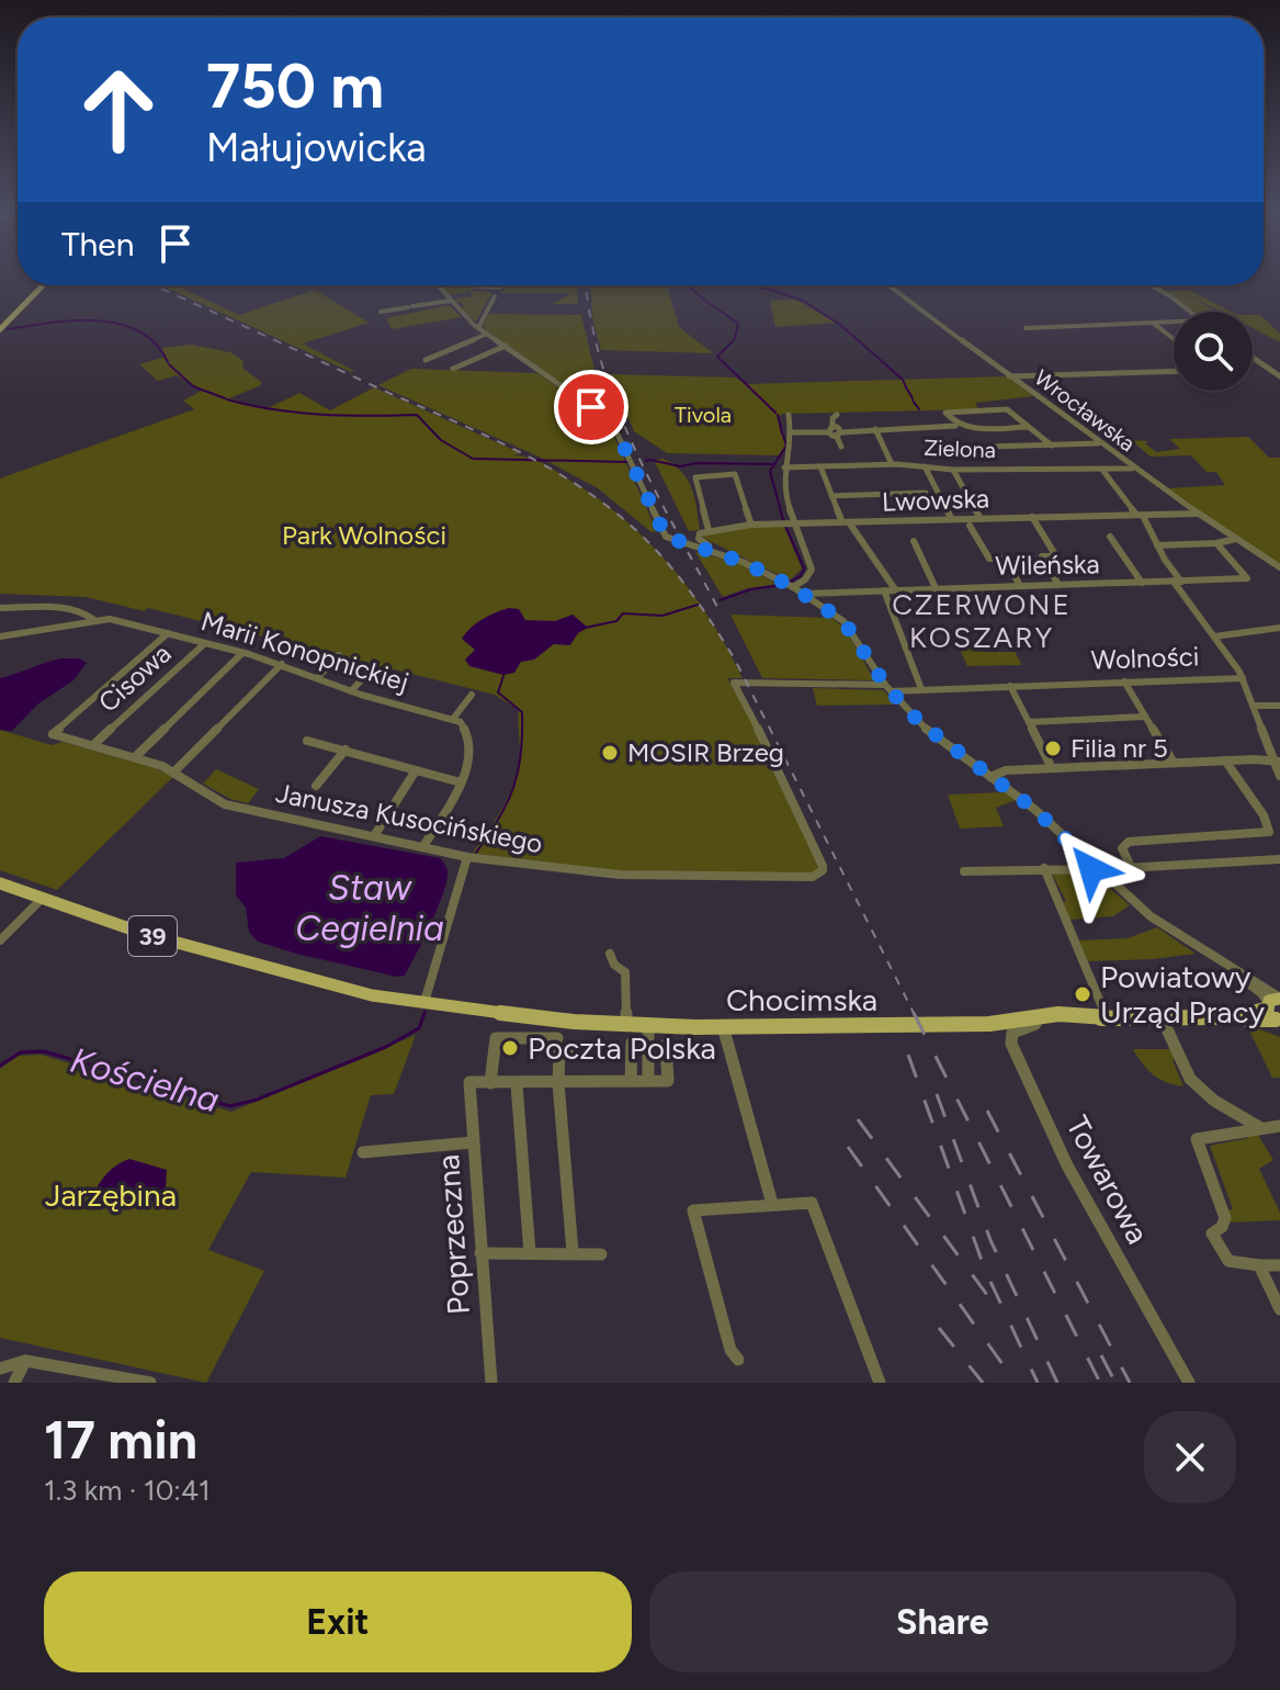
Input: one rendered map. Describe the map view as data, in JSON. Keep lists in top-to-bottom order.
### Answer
{
  "streets": {
    "main road": ["39", "Chocimska"],
    "street": [
      "Wrocławska",
      "Zielona",
      "Lwowska",
      "Wileńska",
      "Marii Konopnickiej",
      "Wolności",
      "Cisowa",
      "Janusza Kusocińskiego",
      "Towarowa",
      "Poprzeczna"
    ]
  },
  "crossings": [
    ["Wrocławska", "Zielona"],
    ["Wrocławska", "Lwowska"],
    ["Marii Konopnickiej", "Cisowa"],
    ["Marii Konopnickiej", "Janusza Kusocińskiego"],
    ["Wolności", "Janusza Kusocińskiego"],
    ["Cisowa", "Janusza Kusocińskiego"],
    ["39", "Chocimska"],
    ["39", "Towarowa"],
    ["Chocimska", "Towarowa"]
  ],
  "districts": ["CZERWONE KOSZARY"],
  "water": ["Staw Cegielnia", "Kościelna"],
  "parks": ["Tivola", "Park Wolności", "Jarzębina"],
  "places": [
    "Filia nr 5",
    "MOSIR Brzeg",
    "Powiatowy Urząd Pracy",
    "Poczta Polska"
  ],
  "page": {
    "turn": ["750 m", "Małujowicka"],
    "then": "Then",
    "heading": ["17 min", "1.3 km · 10:41"],
    "buttons": ["Exit", "Share"]
  }
}
